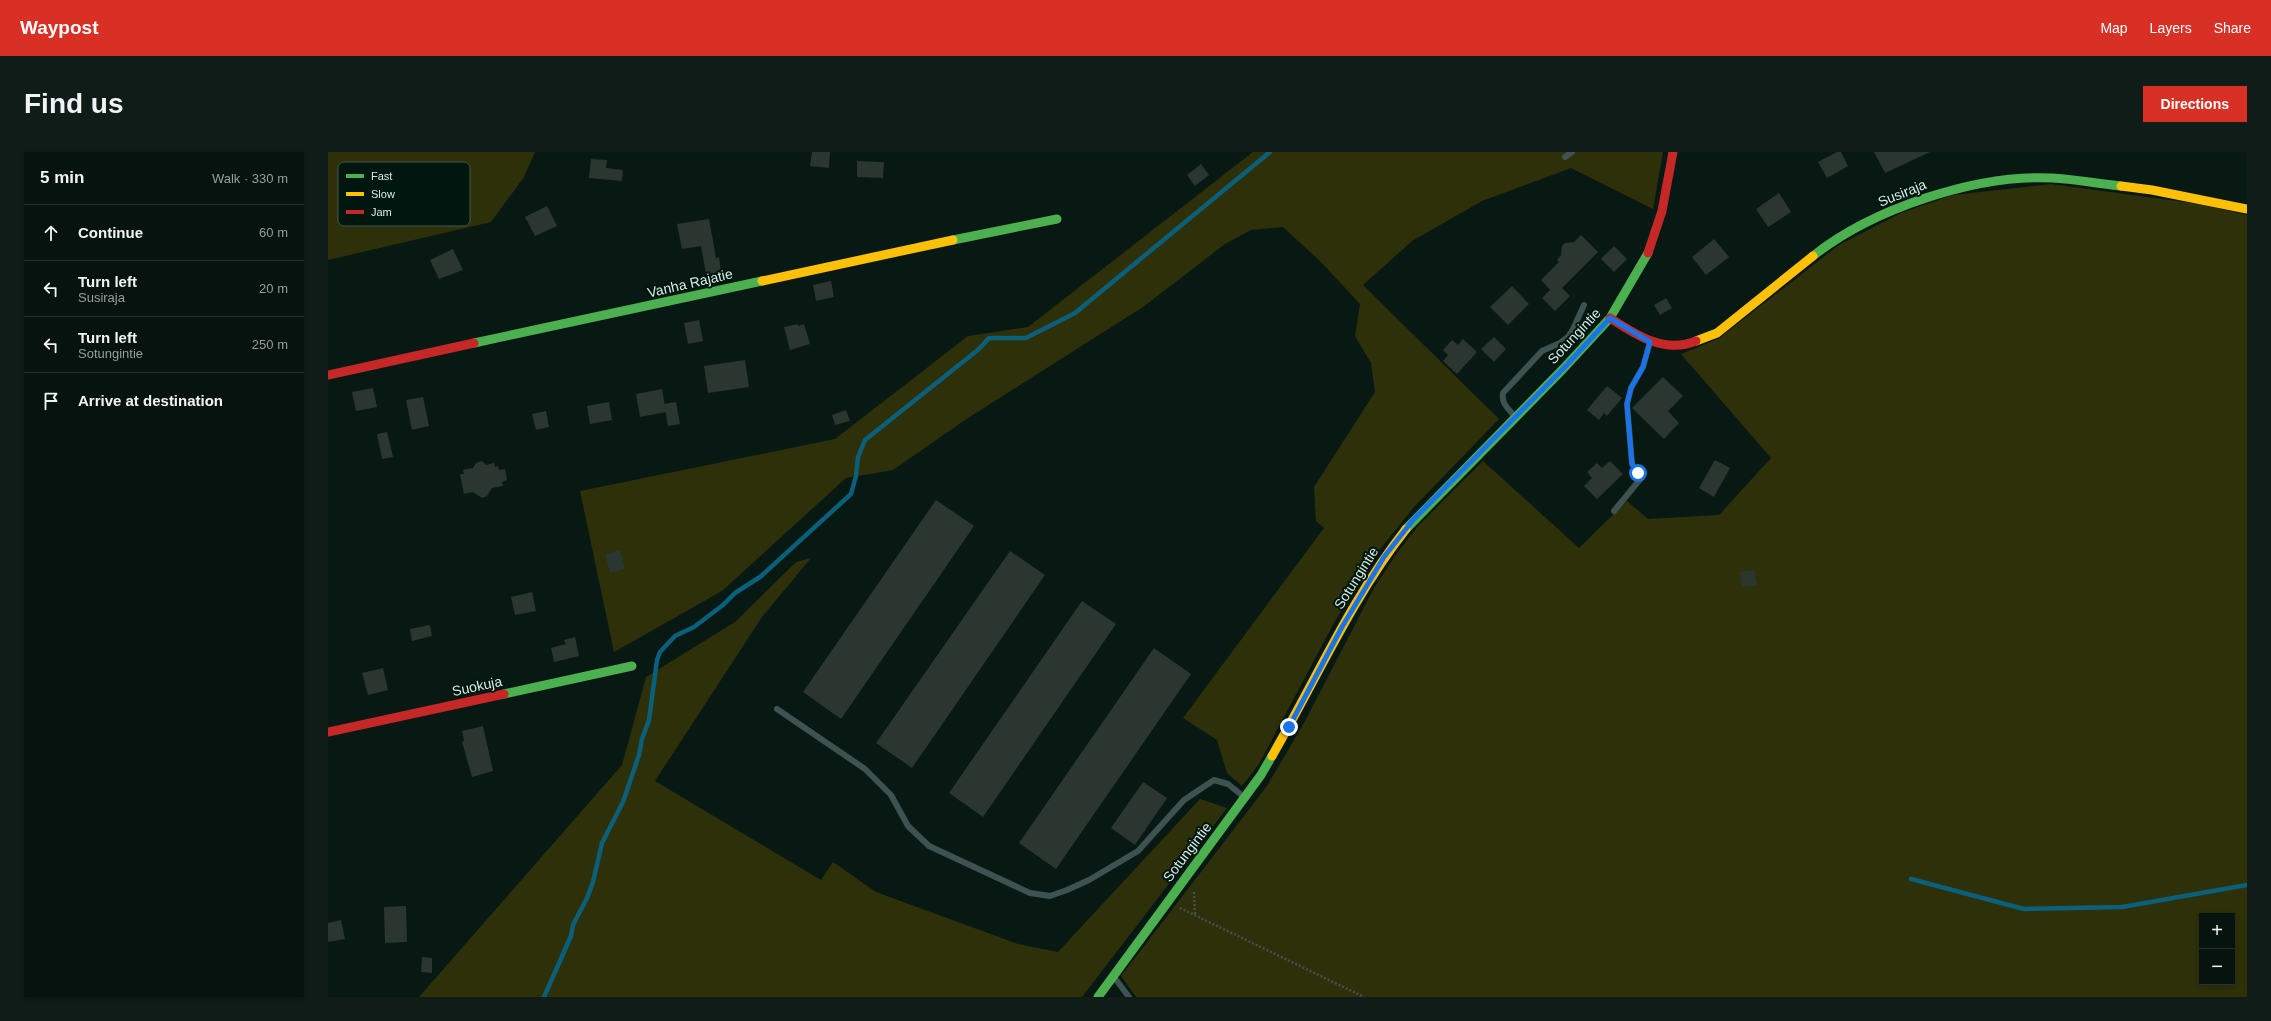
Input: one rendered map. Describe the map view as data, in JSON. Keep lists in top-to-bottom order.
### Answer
{
  "streets": {
    "street": [
      "Susiraja",
      "Vanha Rajatie",
      "Sotungintie",
      "Suokuja"
    ]
  },
  "crossings": [
    ["Susiraja", "Sotungintie"]
  ],
  "legend": ["Fast", "Slow", "Jam"],
  "page": {
    "header": "Waypost",
    "nav": ["Map", "Layers", "Share"],
    "buttons": "Directions",
    "title": "Find us",
    "heading": ["5 min", "Walk · 330 m"],
    "list": [
      ["Continue", "60 m"],
      ["Turn left", "Susiraja", "20 m"],
      ["Turn left", "Sotungintie", "250 m"],
      "Arrive at destination"
    ],
    "map_buttons": ["+", "−"]
  }
}
